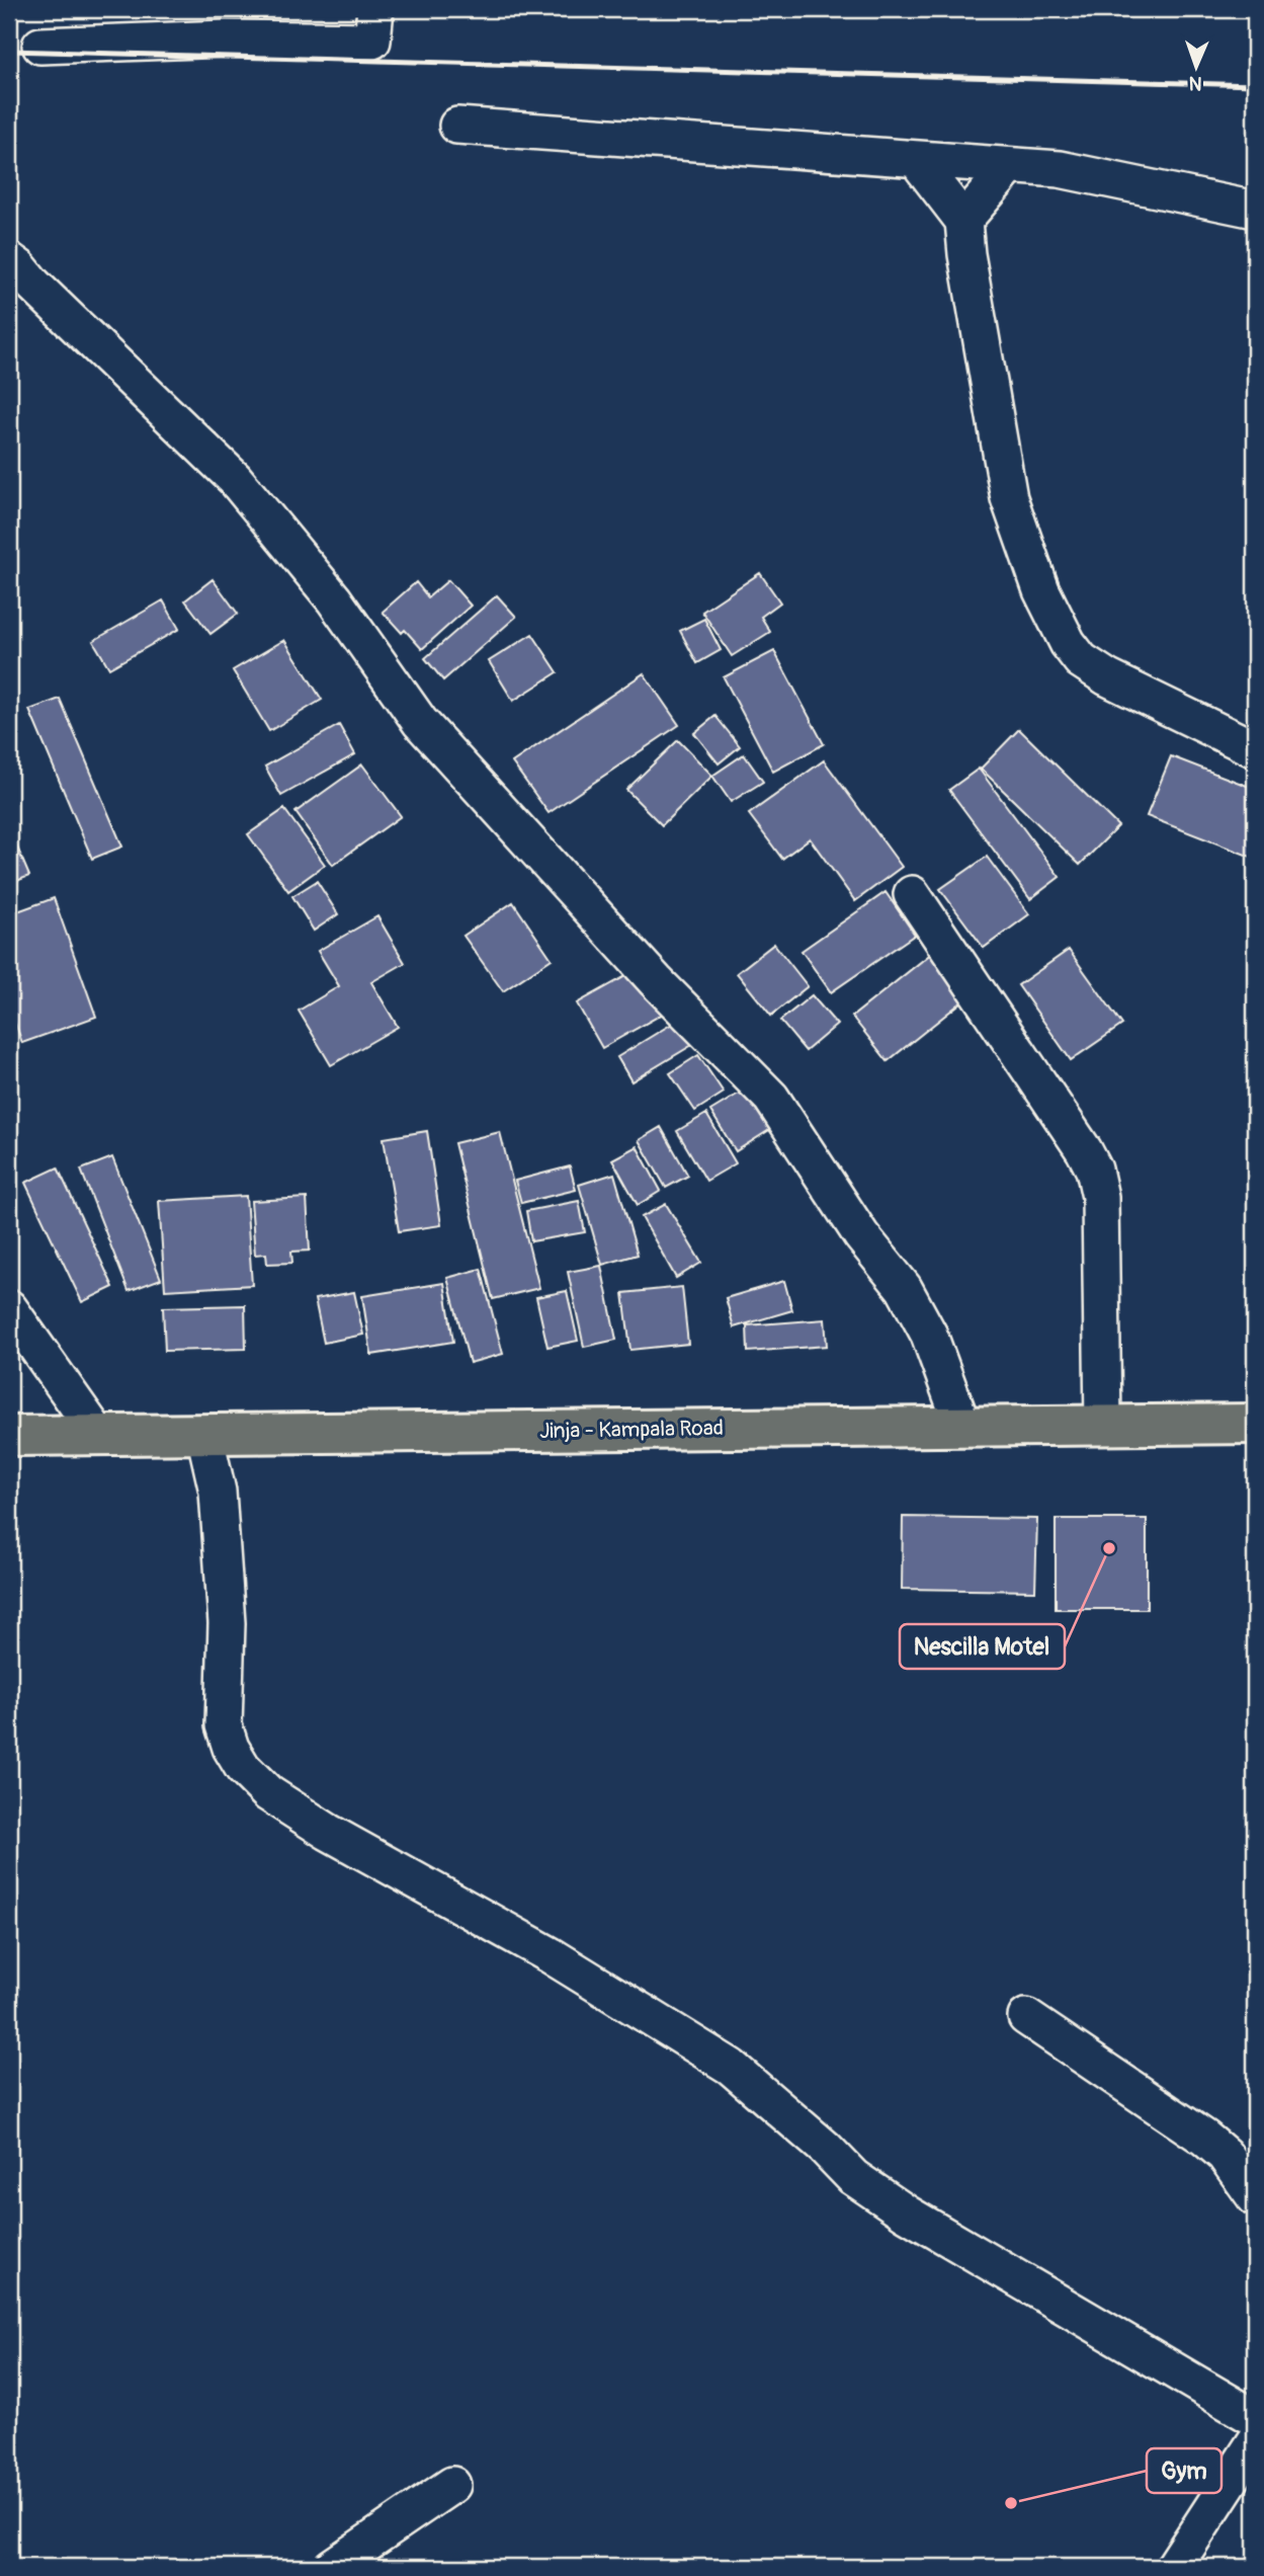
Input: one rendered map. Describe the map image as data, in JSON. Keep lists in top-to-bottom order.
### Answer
{
  "streets": {
    "highway": ["Jinja - Kampala Road"]
  },
  "places": ["Nescilla Motel", "Gym"],
  "north": "bottom"
}
